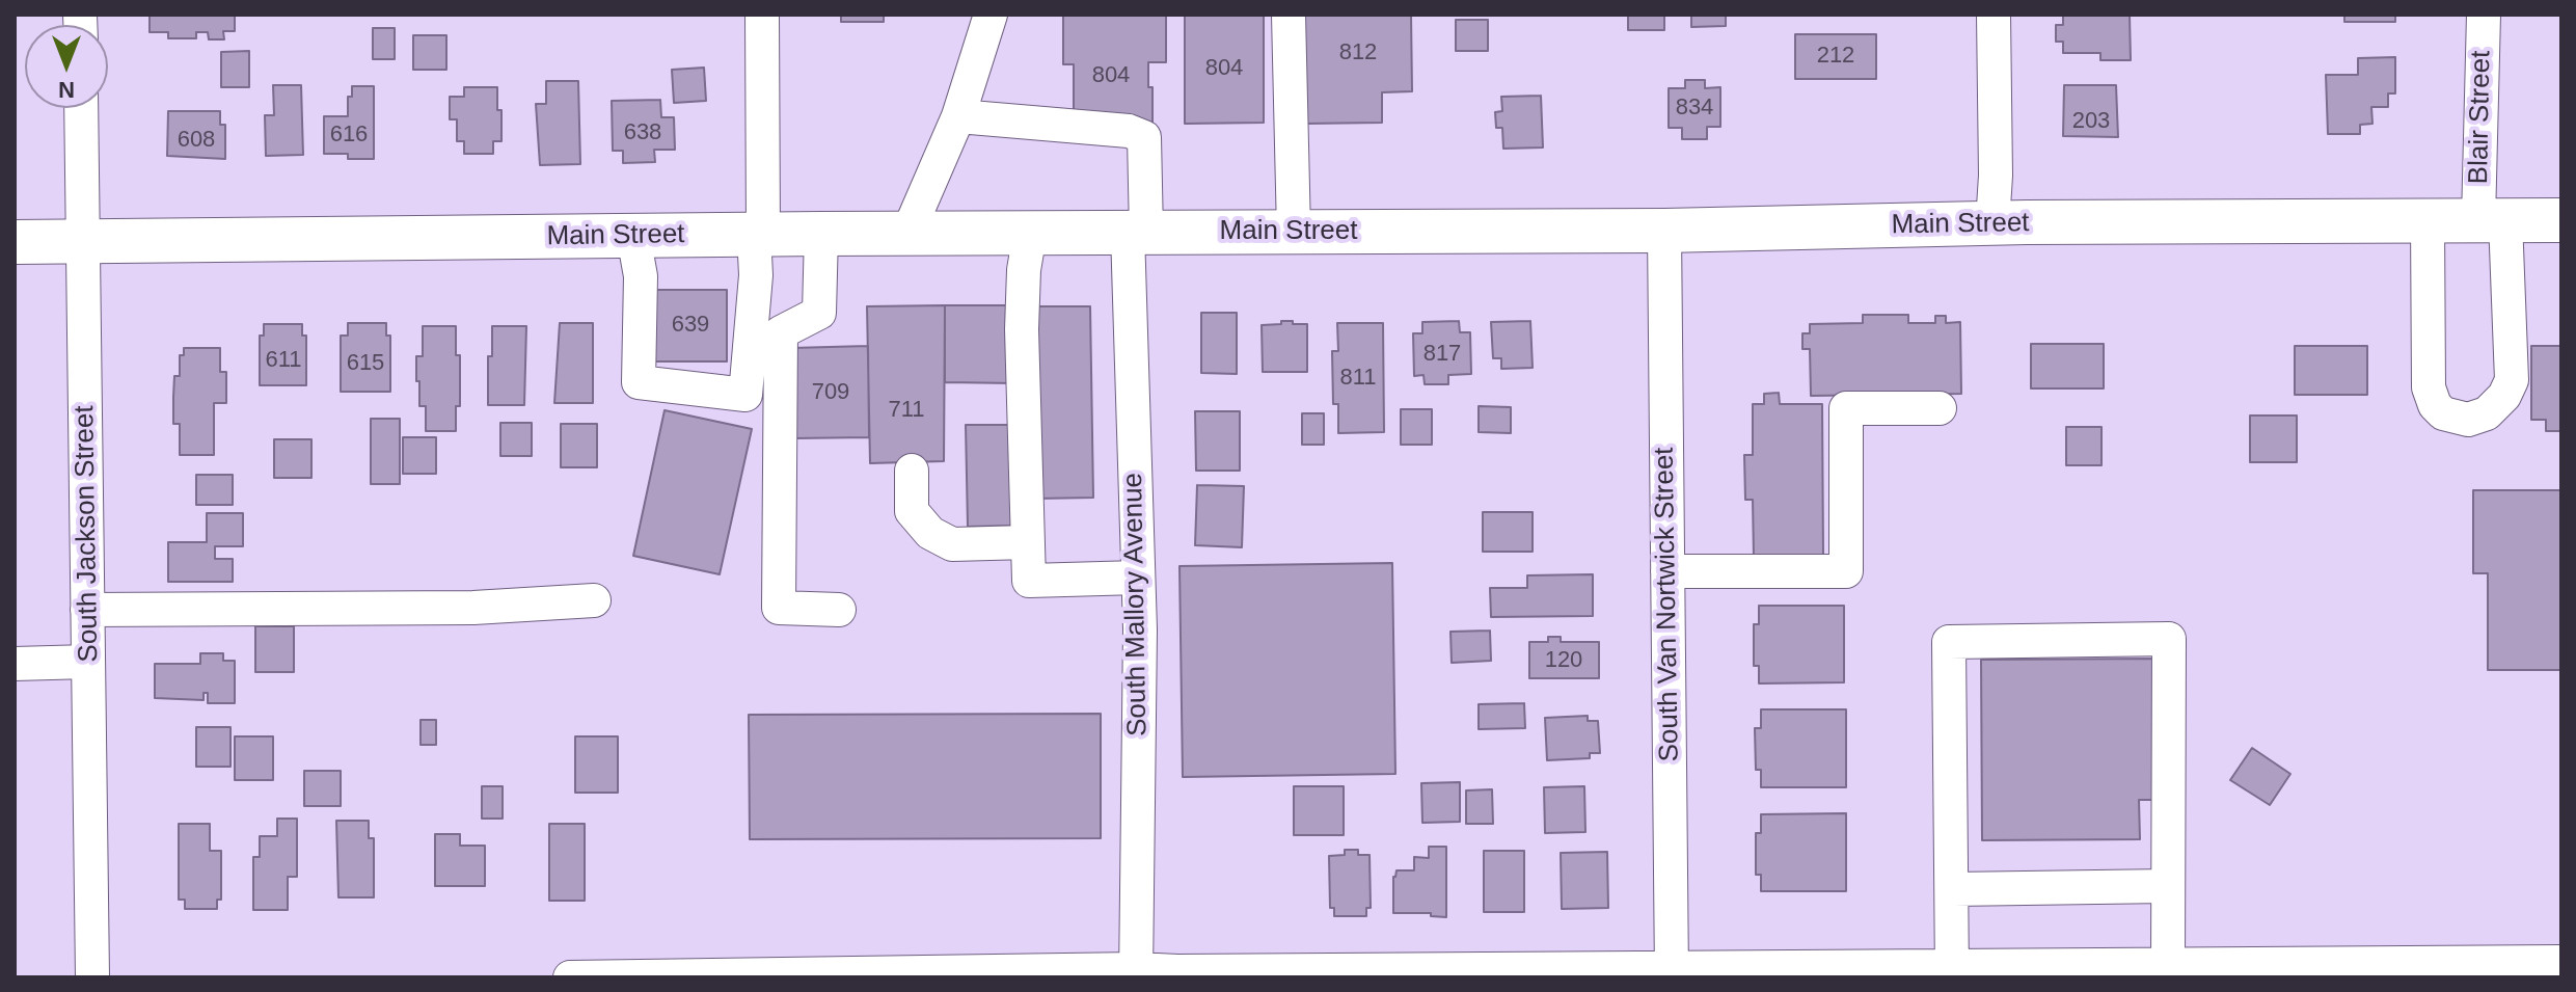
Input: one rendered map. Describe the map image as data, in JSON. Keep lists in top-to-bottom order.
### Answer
{
  "streets": {
    "main road": ["Main Street"],
    "street": [
      "Blair Street",
      "South Jackson Street",
      "South Mallory Avenue",
      "South Van Nortwick Street"
    ]
  },
  "crossings": [
    ["Blair Street", "Main Street"],
    ["Main Street", "South Jackson Street"],
    ["Main Street", "South Mallory Avenue"],
    ["Main Street", "South Van Nortwick Street"]
  ],
  "house_numbers": [
    "812",
    "212",
    "804",
    "804",
    "834",
    "203",
    "638",
    "616",
    "608",
    "639",
    "817",
    "611",
    "615",
    "811",
    "709",
    "711",
    "120"
  ],
  "north": "bottom"
}
